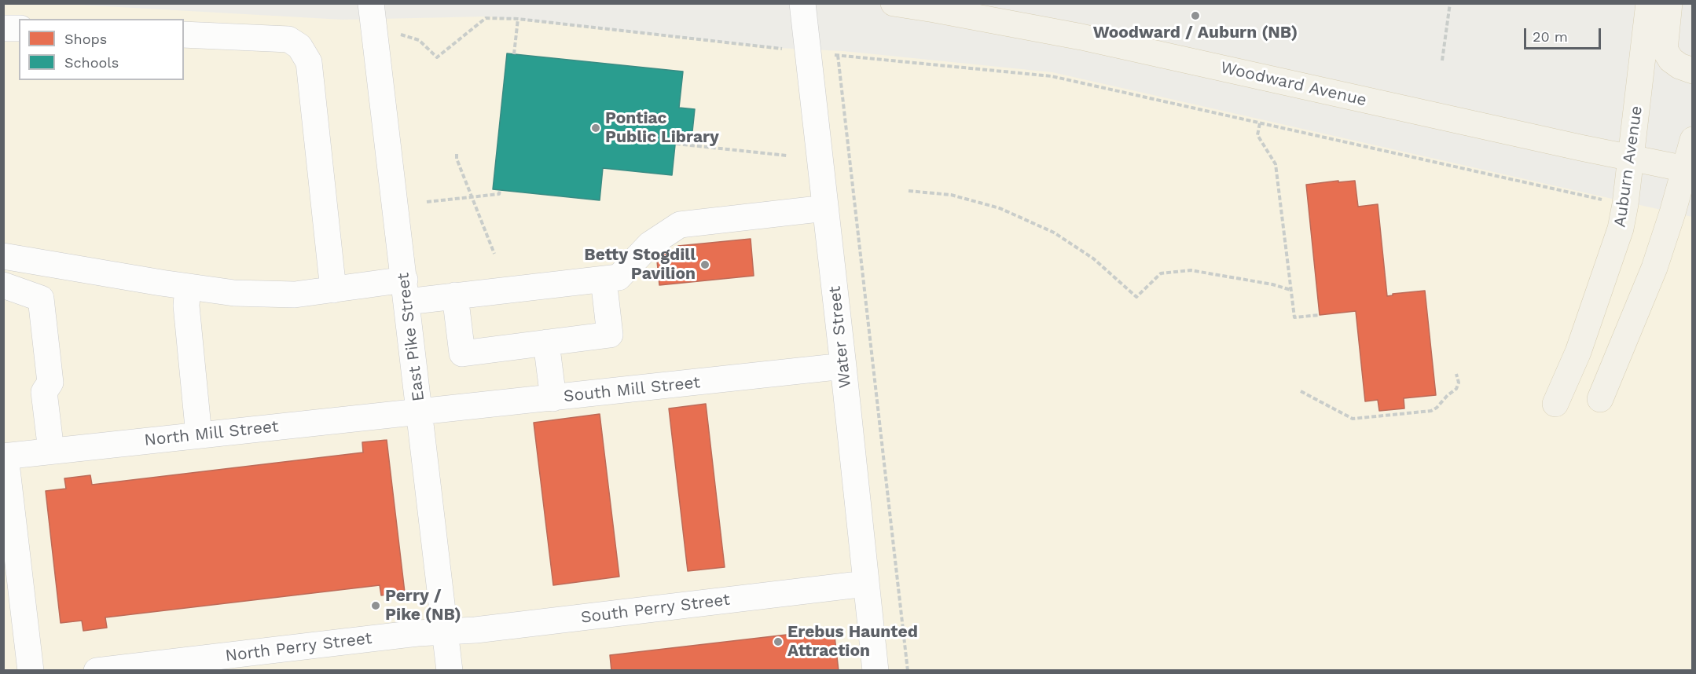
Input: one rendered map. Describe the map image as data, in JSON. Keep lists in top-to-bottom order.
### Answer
{
  "streets": {
    "main road": ["Woodward Avenue", "Auburn Avenue"],
    "street": [
      "East Pike Street",
      "Water Street",
      "South Mill Street",
      "North Mill Street",
      "South Perry Street",
      "North Perry Street"
    ]
  },
  "crossings": [
    ["Woodward Avenue", "Auburn Avenue"],
    ["East Pike Street", "South Mill Street"],
    ["East Pike Street", "North Mill Street"],
    ["East Pike Street", "South Perry Street"],
    ["East Pike Street", "North Perry Street"],
    ["Water Street", "South Mill Street"],
    ["Water Street", "South Perry Street"],
    ["South Mill Street", "North Mill Street"],
    ["South Perry Street", "North Perry Street"]
  ],
  "places": [
    "Woodward / Auburn (NB)",
    "Pontiac Public Library",
    "Betty Stogdill Pavilion",
    "Perry / Pike (NB)",
    "Erebus Haunted Attraction"
  ],
  "legend": ["Shops", "Schools"],
  "scale_bar": "20 m"
}
